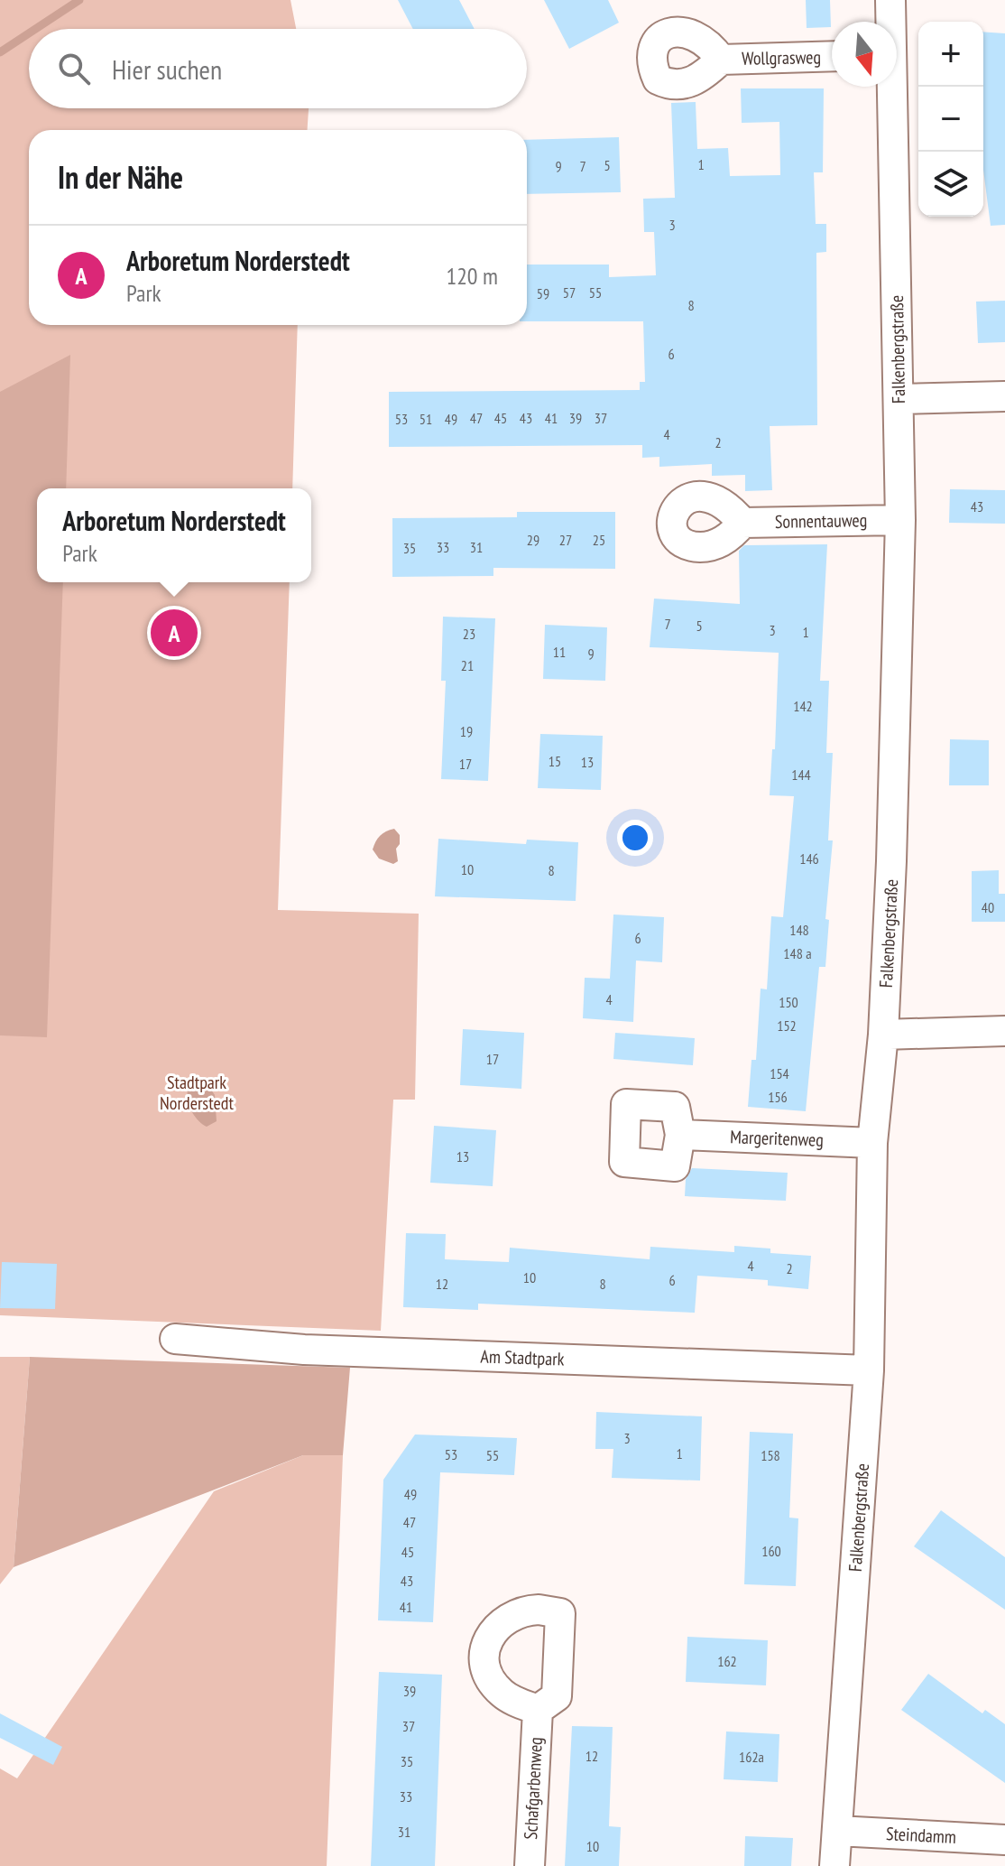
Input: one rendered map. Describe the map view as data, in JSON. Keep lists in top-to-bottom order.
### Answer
{
  "streets": {
    "street": [
      "Wollgrasweg",
      "Falkenbergstraße",
      "Sonnentauweg",
      "Margeritenweg",
      "Am Stadtpark",
      "Schafgarbenweg",
      "Steindamm"
    ]
  },
  "crossings": [
    ["Falkenbergstraße", "Sonnentauweg"],
    ["Falkenbergstraße", "Margeritenweg"],
    ["Falkenbergstraße", "Am Stadtpark"],
    ["Falkenbergstraße", "Steindamm"]
  ],
  "parks": ["Stadtpark Norderstedt"],
  "house_numbers": [
    "1",
    "5",
    "9",
    "7",
    "3",
    "57",
    "55",
    "59",
    "8",
    "6",
    "47",
    "45",
    "43",
    "41",
    "39",
    "37",
    "53",
    "51",
    "49",
    "4",
    "2",
    "43",
    "29",
    "27",
    "25",
    "33",
    "31",
    "35",
    "7",
    "5",
    "3",
    "1",
    "23",
    "11",
    "9",
    "21",
    "142",
    "19",
    "15",
    "13",
    "17",
    "144",
    "146",
    "10",
    "8",
    "40",
    "148",
    "6",
    "148 a",
    "4",
    "150",
    "152",
    "17",
    "154",
    "156",
    "13",
    "4",
    "2",
    "10",
    "6",
    "12",
    "8",
    "3",
    "1",
    "53",
    "55",
    "158",
    "49",
    "47",
    "160",
    "45",
    "43",
    "41",
    "162",
    "39",
    "37",
    "12",
    "162a",
    "35",
    "33",
    "31",
    "10"
  ],
  "north": "bottom",
  "page": {
    "map_buttons": ["+", "−"],
    "search": "Hier suchen",
    "heading": "In der Nähe",
    "list": [
      {
        "mark": "A",
        "name": "Arboretum Norderstedt",
        "note": "Park",
        "value": "120 m"
      }
    ],
    "popup": ["Arboretum Norderstedt", "Park"],
    "pins": "A"
  }
}
